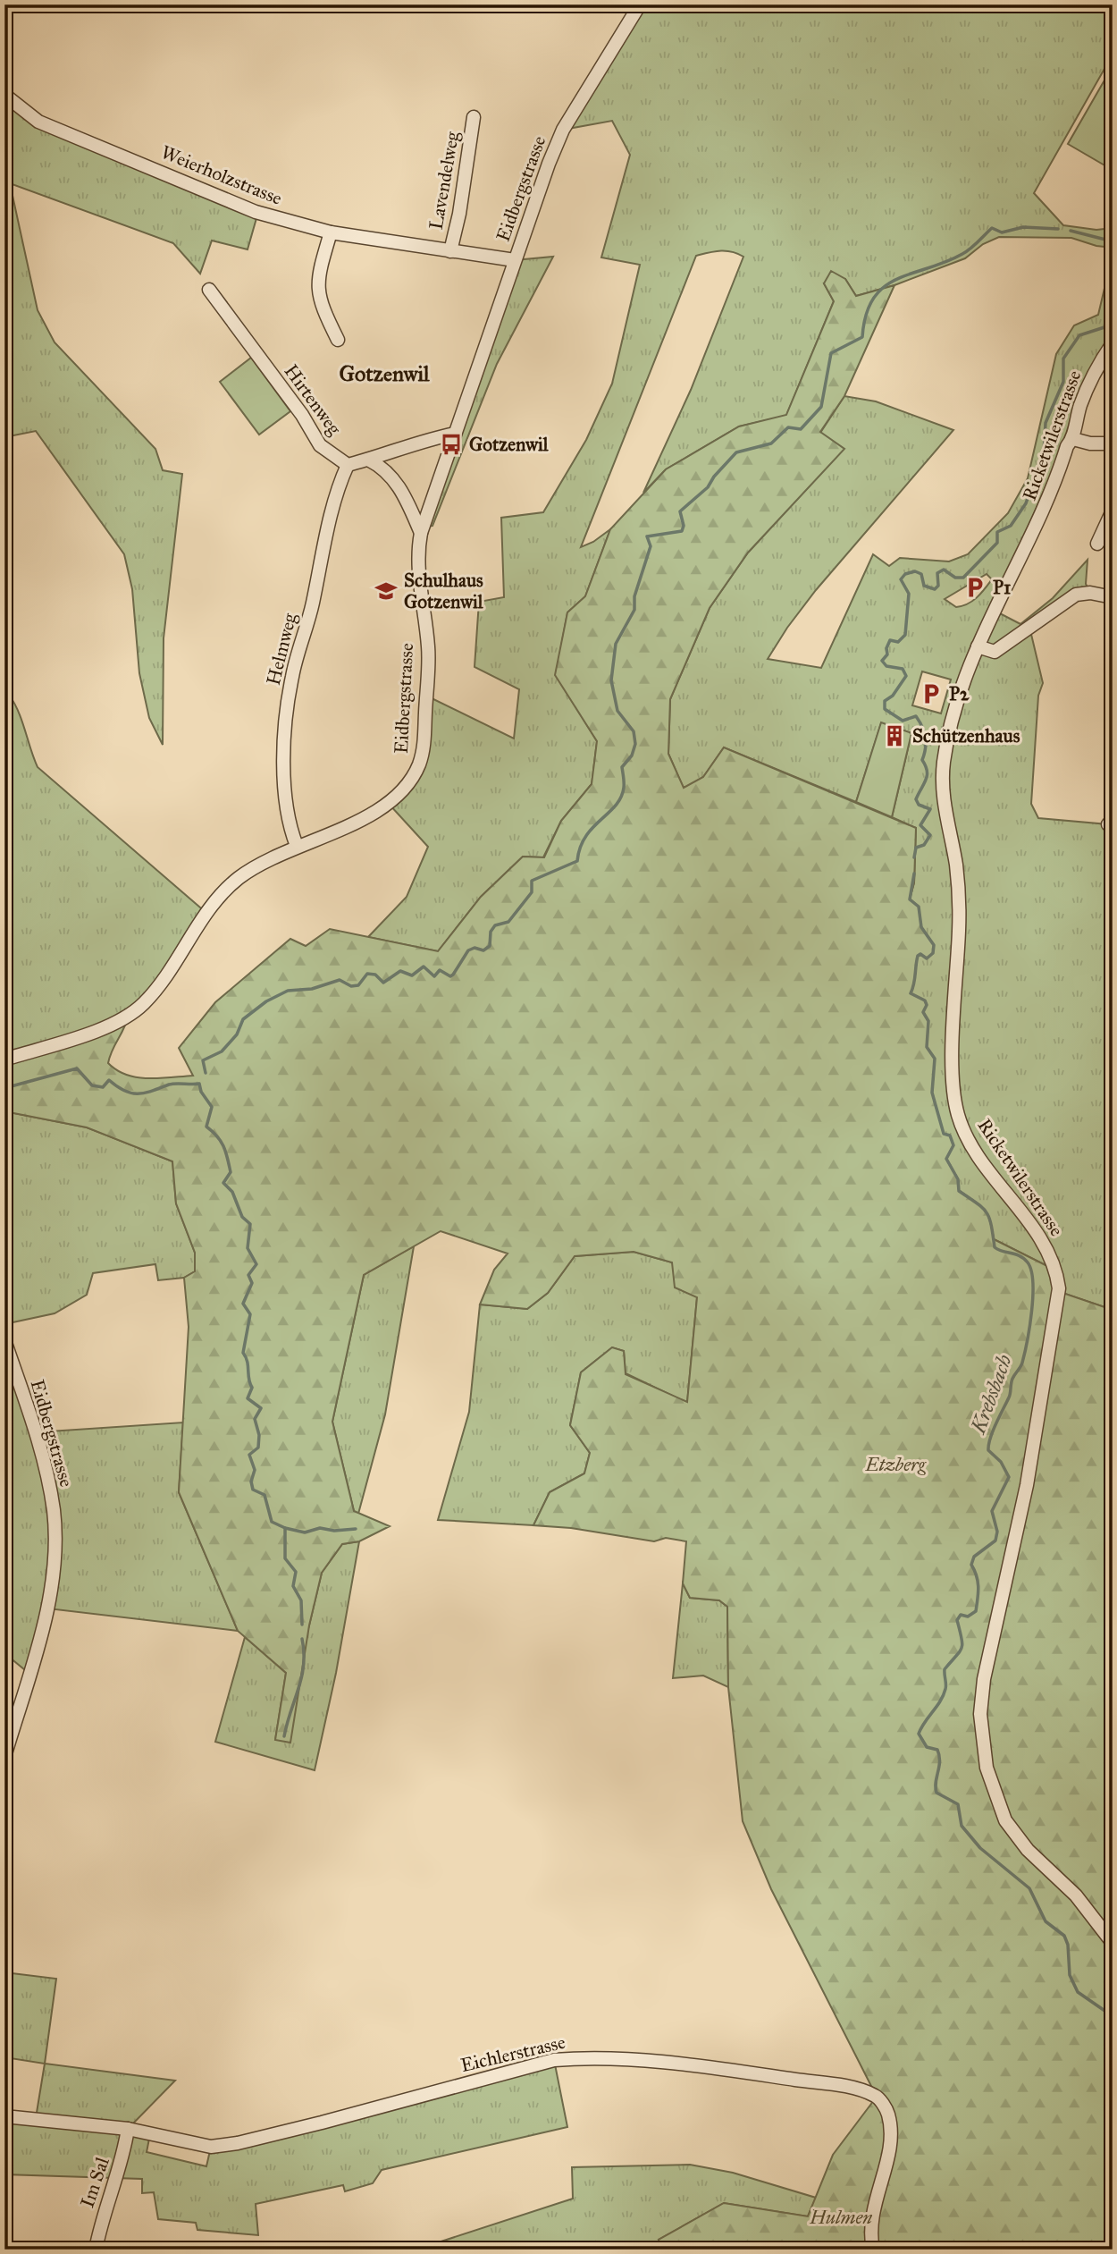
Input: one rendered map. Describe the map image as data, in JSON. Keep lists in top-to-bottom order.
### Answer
{
  "streets": {
    "street": [
      "Weierholzstrasse",
      "Lavendelweg",
      "Eidbergstrasse",
      "Hirtenweg",
      "Ricketwilerstrasse",
      "Helmweg",
      "Eichlerstrasse",
      "Im Sal"
    ]
  },
  "crossings": [
    ["Weierholzstrasse", "Lavendelweg"],
    ["Weierholzstrasse", "Eidbergstrasse"],
    ["Eidbergstrasse", "Helmweg"],
    ["Hirtenweg", "Helmweg"],
    ["Eichlerstrasse", "Im Sal"]
  ],
  "districts": ["Gotzenwil"],
  "water": ["Krebsbach"],
  "parks": ["Etzberg", "Hulmen"],
  "places": {
    "bus stop": ["Gotzenwil"],
    "parking": ["P1", "P2"],
    "school or university": ["Schulhaus Gotzenwil"],
    "building": ["Schützenhaus"]
  }
}
